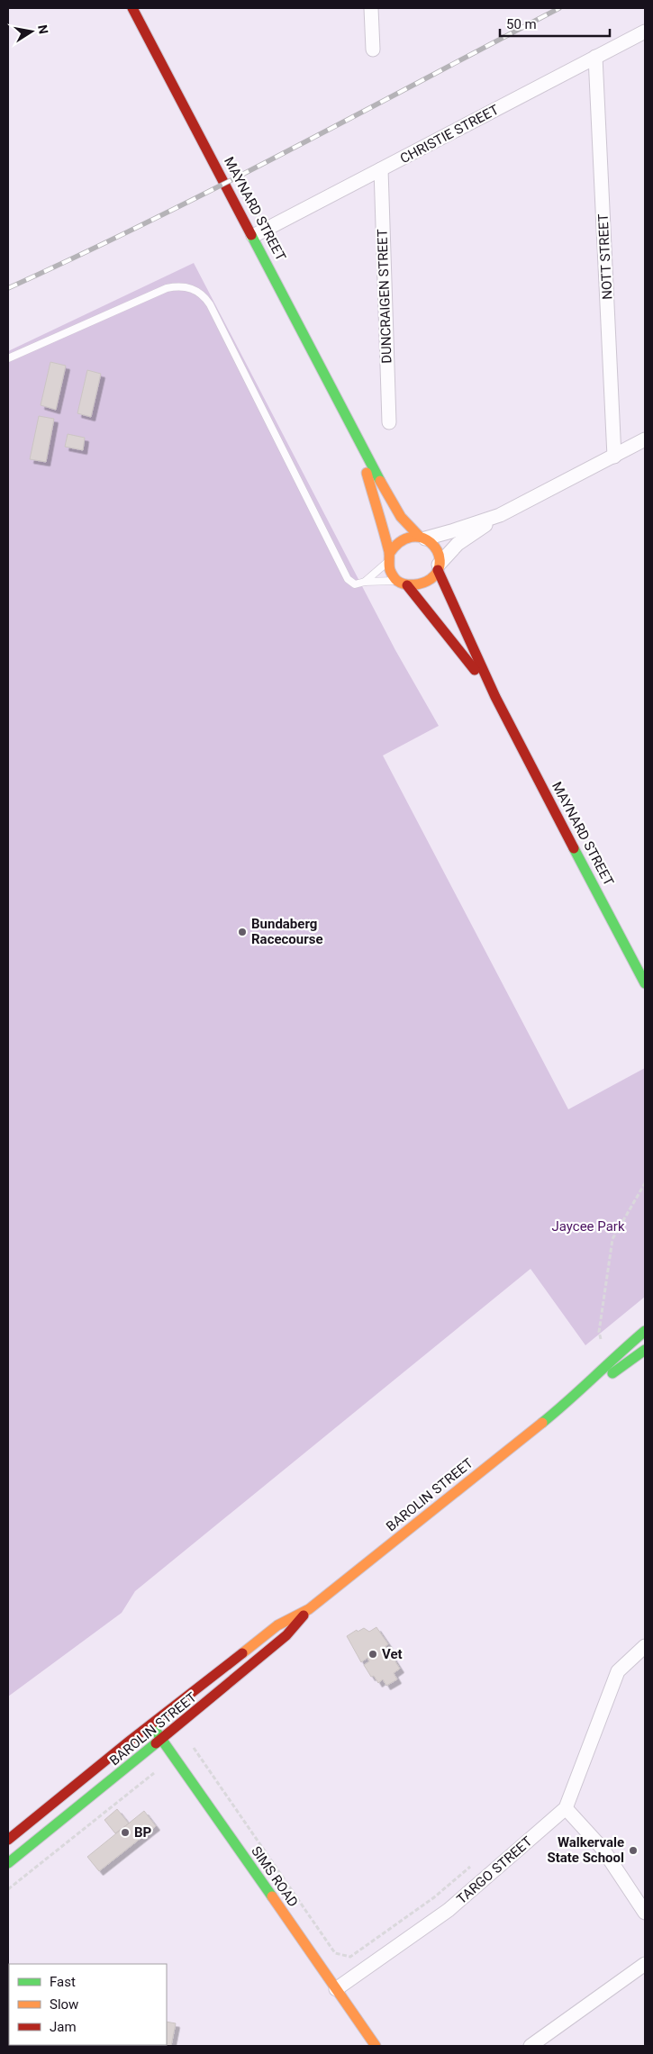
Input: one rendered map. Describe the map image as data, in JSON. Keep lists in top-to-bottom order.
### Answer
{
  "streets": {
    "street": [
      "CHRISTIE STREET",
      "MAYNARD STREET",
      "NOTT STREET",
      "DUNCRAIGEN STREET",
      "BAROLIN STREET",
      "TARGO STREET",
      "SIMS ROAD"
    ]
  },
  "crossings": [
    ["CHRISTIE STREET", "MAYNARD STREET"],
    ["CHRISTIE STREET", "NOTT STREET"],
    ["CHRISTIE STREET", "DUNCRAIGEN STREET"],
    ["BAROLIN STREET", "SIMS ROAD"],
    ["TARGO STREET", "SIMS ROAD"]
  ],
  "parks": ["Jaycee Park"],
  "places": [
    "Bundaberg Racecourse",
    "Vet",
    "BP",
    "Walkervale State School"
  ],
  "legend": ["Fast", "Slow", "Jam"],
  "scale_bar": "50 m",
  "north": "right"
}
